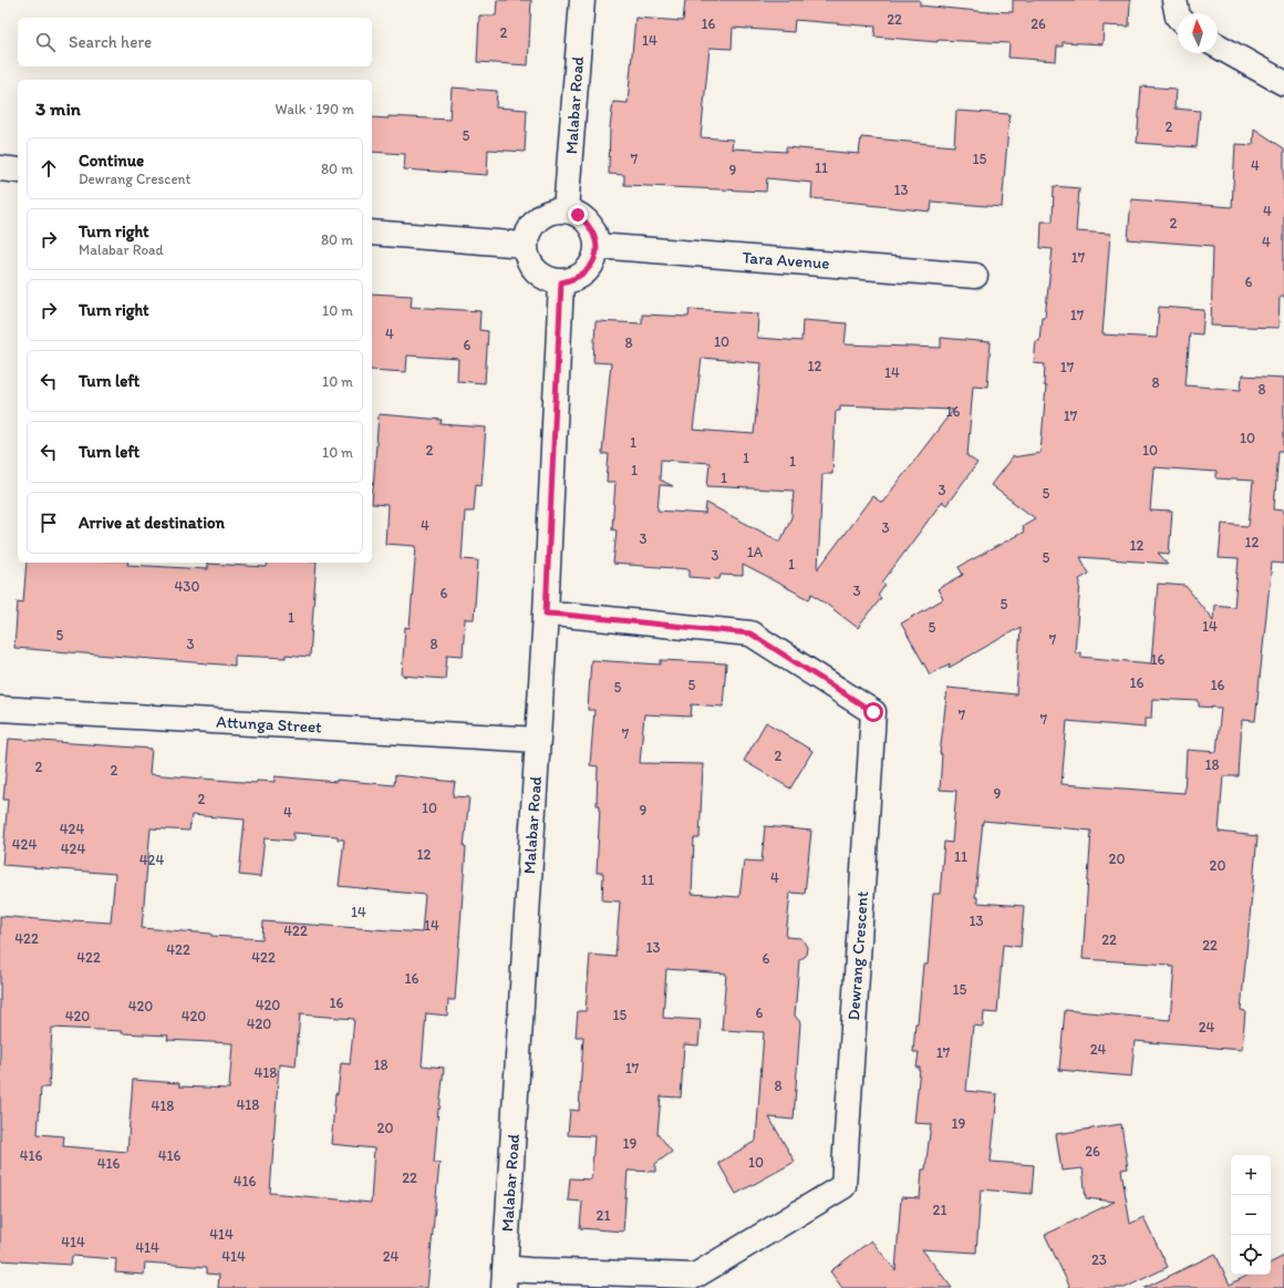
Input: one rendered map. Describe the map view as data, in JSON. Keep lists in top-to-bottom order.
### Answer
{
  "streets": {
    "street": [
      "Malabar Road",
      "Tara Avenue",
      "Attunga Street",
      "Dewrang Crescent"
    ]
  },
  "crossings": [
    ["Malabar Road", "Tara Avenue"],
    ["Malabar Road", "Attunga Street"],
    ["Malabar Road", "Dewrang Crescent"]
  ],
  "house_numbers": [
    "22",
    "16",
    "26",
    "2",
    "14",
    "2",
    "5",
    "7",
    "15",
    "4",
    "11",
    "9",
    "13",
    "4",
    "2",
    "4",
    "17",
    "6",
    "17",
    "4",
    "10",
    "8",
    "6",
    "12",
    "17",
    "14",
    "8",
    "8",
    "16",
    "17",
    "10",
    "1",
    "2",
    "10",
    "1",
    "1",
    "1",
    "1",
    "3",
    "5",
    "4",
    "3",
    "3",
    "12",
    "12",
    "1A",
    "3",
    "5",
    "1",
    "430",
    "3",
    "6",
    "5",
    "1",
    "14",
    "5",
    "5",
    "7",
    "3",
    "8",
    "16",
    "16",
    "5",
    "16",
    "5",
    "7",
    "7",
    "7",
    "2",
    "18",
    "2",
    "2",
    "9",
    "2",
    "10",
    "9",
    "4",
    "424",
    "424",
    "424",
    "12",
    "11",
    "20",
    "424",
    "20",
    "4",
    "11",
    "14",
    "13",
    "14",
    "422",
    "422",
    "22",
    "22",
    "13",
    "422",
    "422",
    "422",
    "6",
    "16",
    "15",
    "16",
    "420",
    "420",
    "6",
    "15",
    "420",
    "420",
    "420",
    "24",
    "24",
    "17",
    "18",
    "17",
    "418",
    "8",
    "418",
    "418",
    "19",
    "20",
    "19",
    "26",
    "416",
    "416",
    "10",
    "416",
    "22",
    "416",
    "21",
    "21",
    "414",
    "414",
    "414",
    "414",
    "24",
    "23"
  ],
  "north": "top",
  "page": {
    "search": "Search here",
    "heading": ["3 min", "Walk · 190 m"],
    "list": [
      ["Continue", "Dewrang Crescent", "80 m"],
      ["Turn right", "Malabar Road", "80 m"],
      ["Turn right", "10 m"],
      ["Turn left", "10 m"],
      ["Turn left", "10 m"],
      "Arrive at destination"
    ],
    "map_buttons": ["+", "−"]
  }
}
